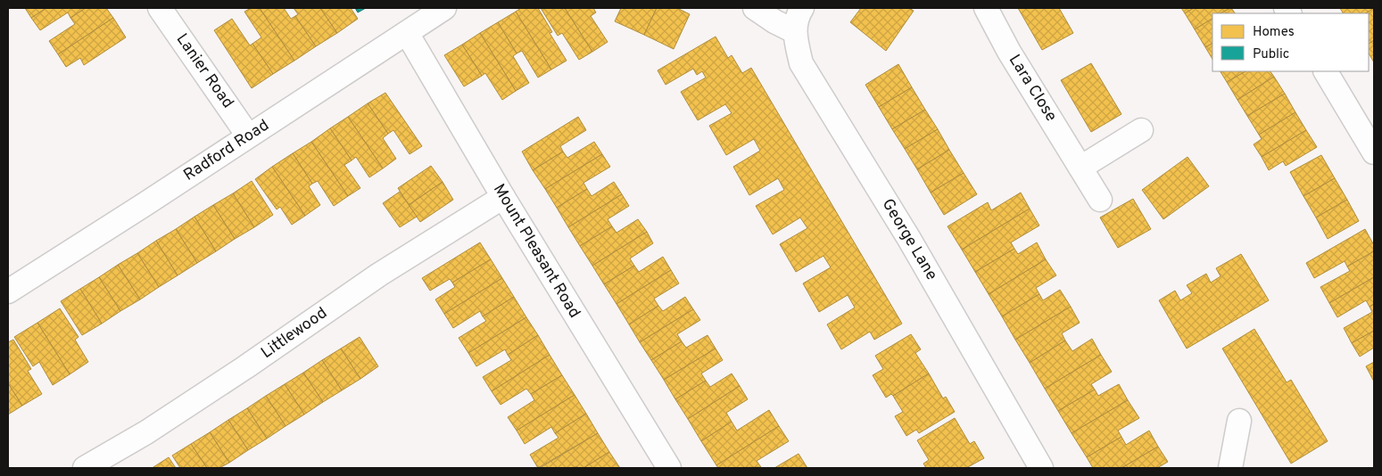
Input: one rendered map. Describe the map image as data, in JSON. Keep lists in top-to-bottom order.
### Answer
{
  "streets": {
    "street": [
      "Lanier Road",
      "Lara Close",
      "Radford Road",
      "George Lane",
      "Mount Pleasant Road",
      "Littlewood"
    ]
  },
  "crossings": [
    ["Lanier Road", "Radford Road"],
    ["Radford Road", "Mount Pleasant Road"],
    ["Mount Pleasant Road", "Littlewood"]
  ],
  "legend": ["Homes", "Public"]
}
